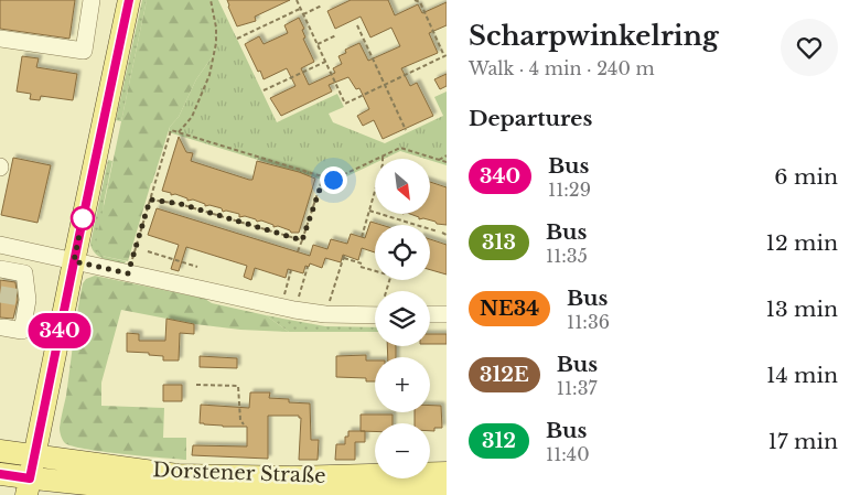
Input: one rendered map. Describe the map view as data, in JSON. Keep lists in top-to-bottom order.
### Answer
{
  "streets": {
    "main road": ["Dorstener Straße"]
  },
  "lines": ["bus line 340"],
  "north": "bottom right",
  "page": {
    "on_map": "340",
    "heading": [
      ["Scharpwinkelring", "Walk · 4 min · 240 m"],
      "Departures"
    ],
    "list": [
      {
        "mark": "340",
        "name": "Bus",
        "note": "11:29",
        "value": "6 min"
      },
      {
        "mark": "313",
        "name": "Bus",
        "note": "11:35",
        "value": "12 min"
      },
      {
        "mark": "NE34",
        "name": "Bus",
        "note": "11:36",
        "value": "13 min"
      },
      {
        "mark": "312E",
        "name": "Bus",
        "note": "11:37",
        "value": "14 min"
      },
      {
        "mark": "312",
        "name": "Bus",
        "note": "11:40",
        "value": "17 min"
      }
    ],
    "map_buttons": ["+", "−"]
  }
}
